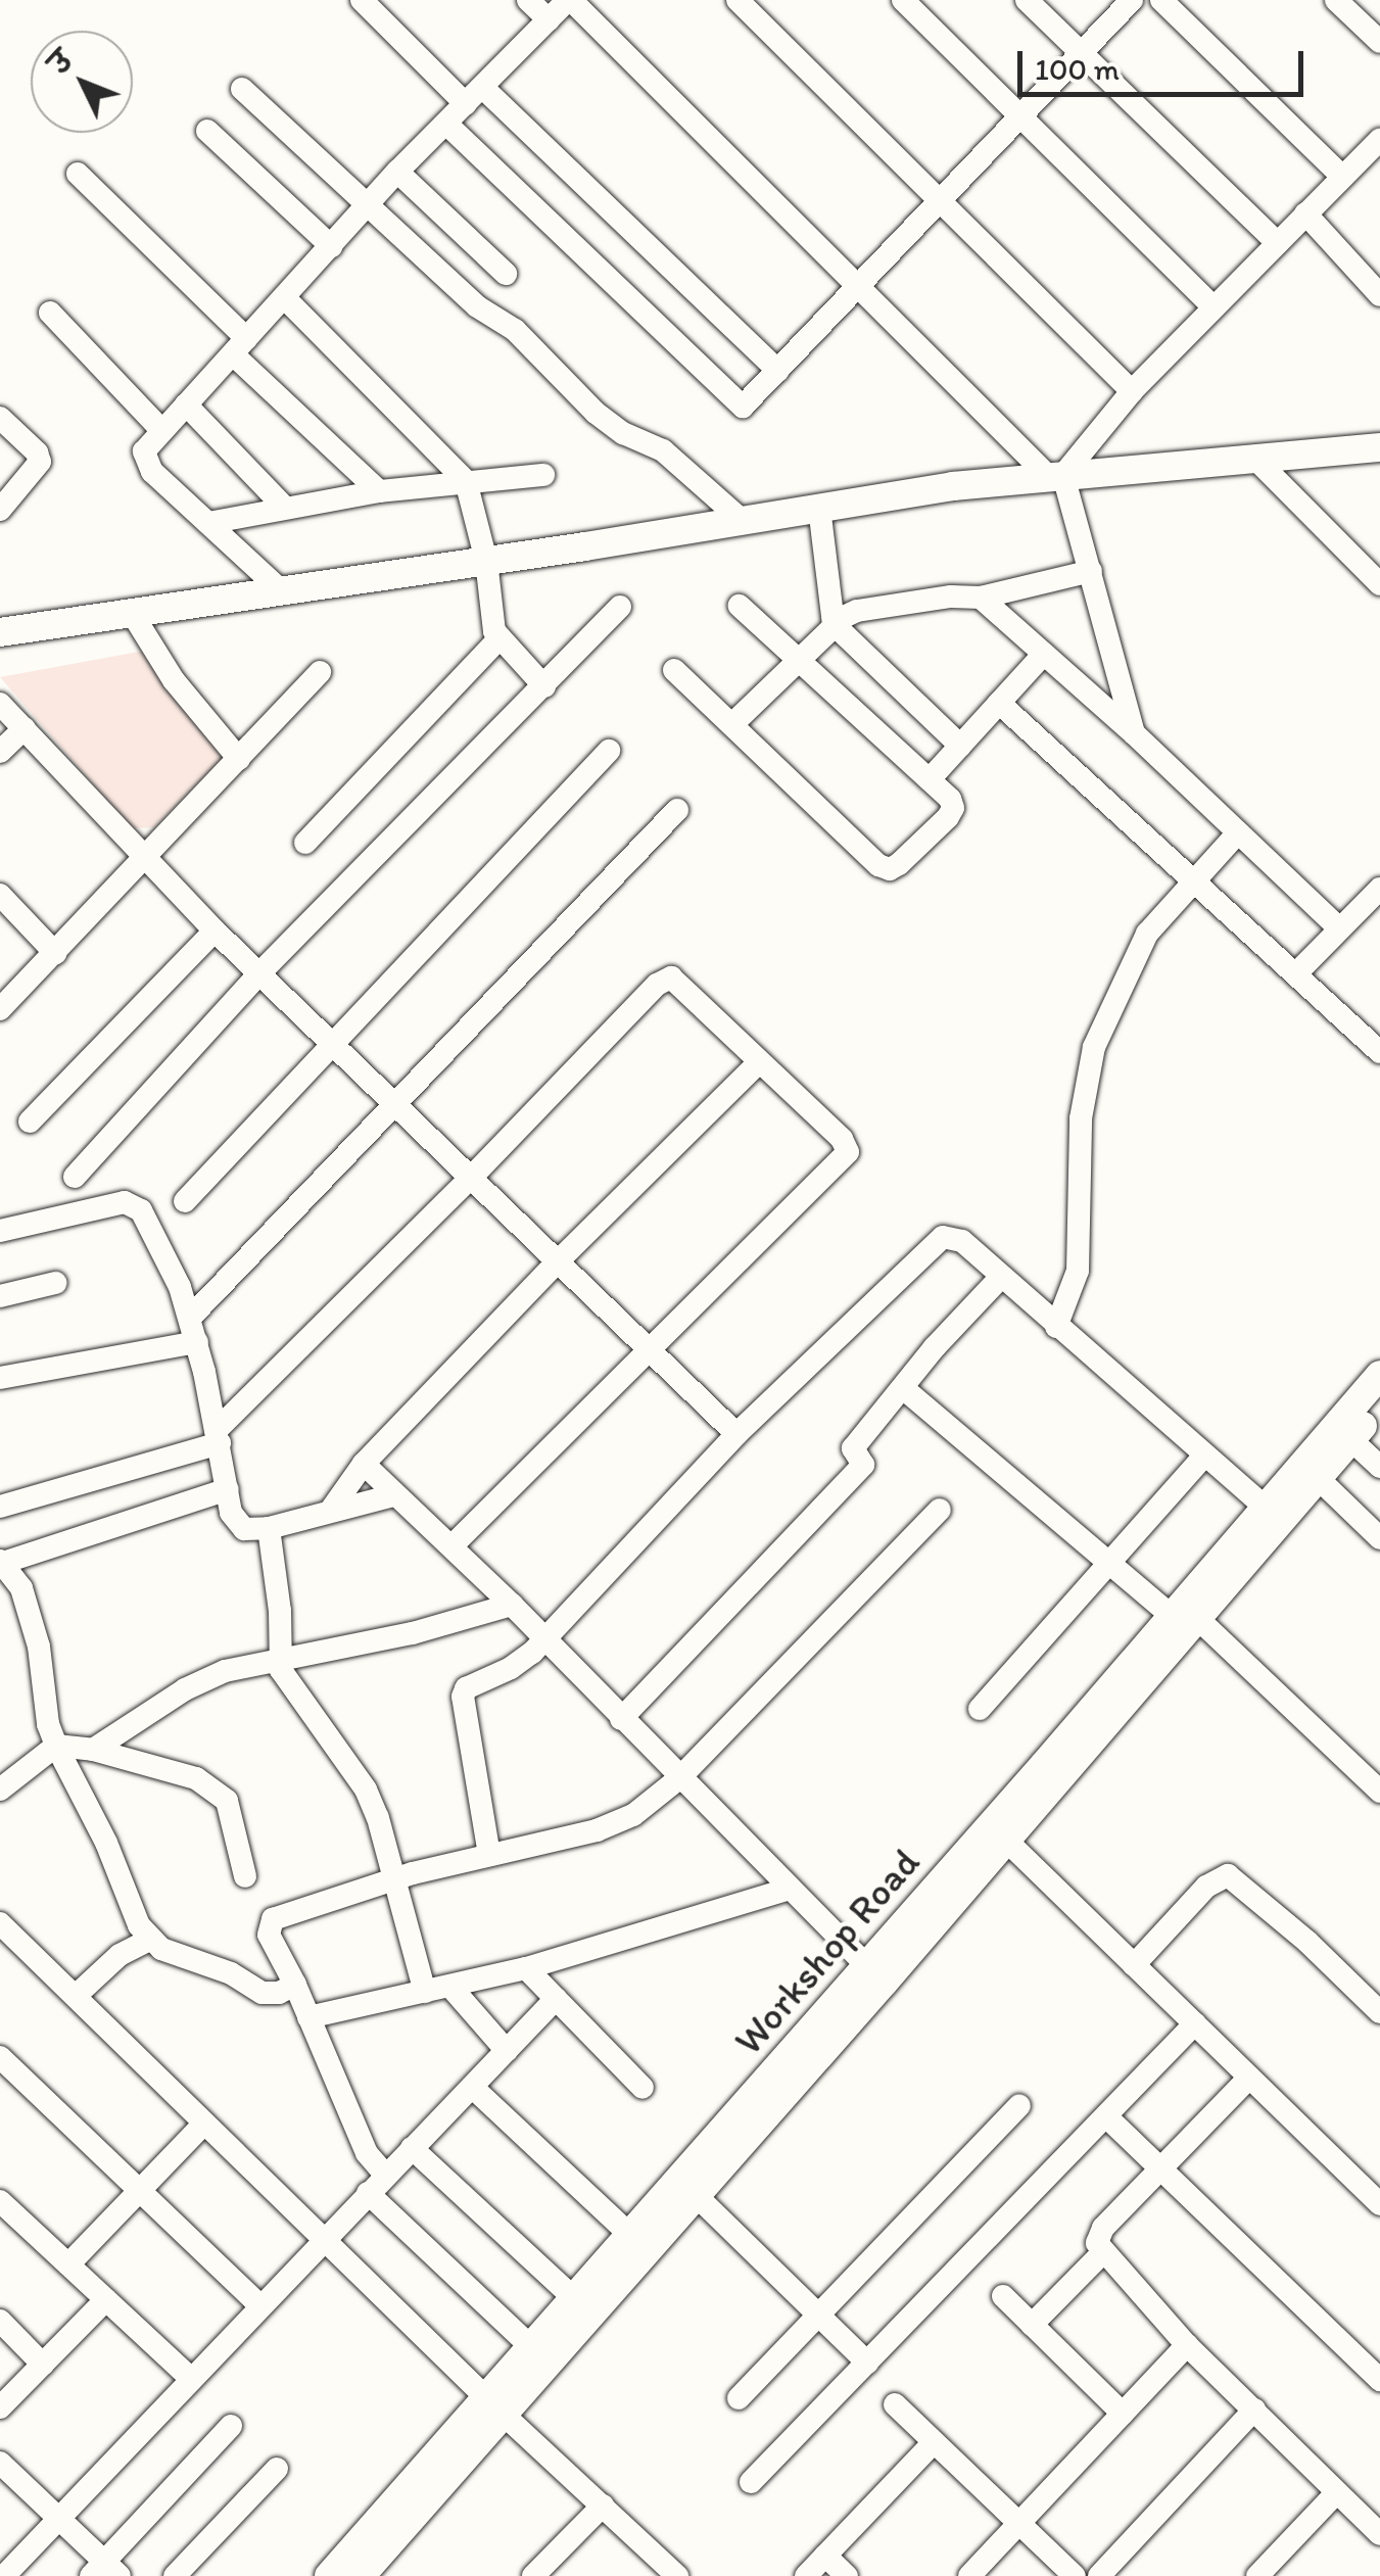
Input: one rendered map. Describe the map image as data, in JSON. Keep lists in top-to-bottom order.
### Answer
{
  "streets": {
    "main road": ["Workshop Road"]
  },
  "scale_bar": "100 m",
  "north": "top left"
}
